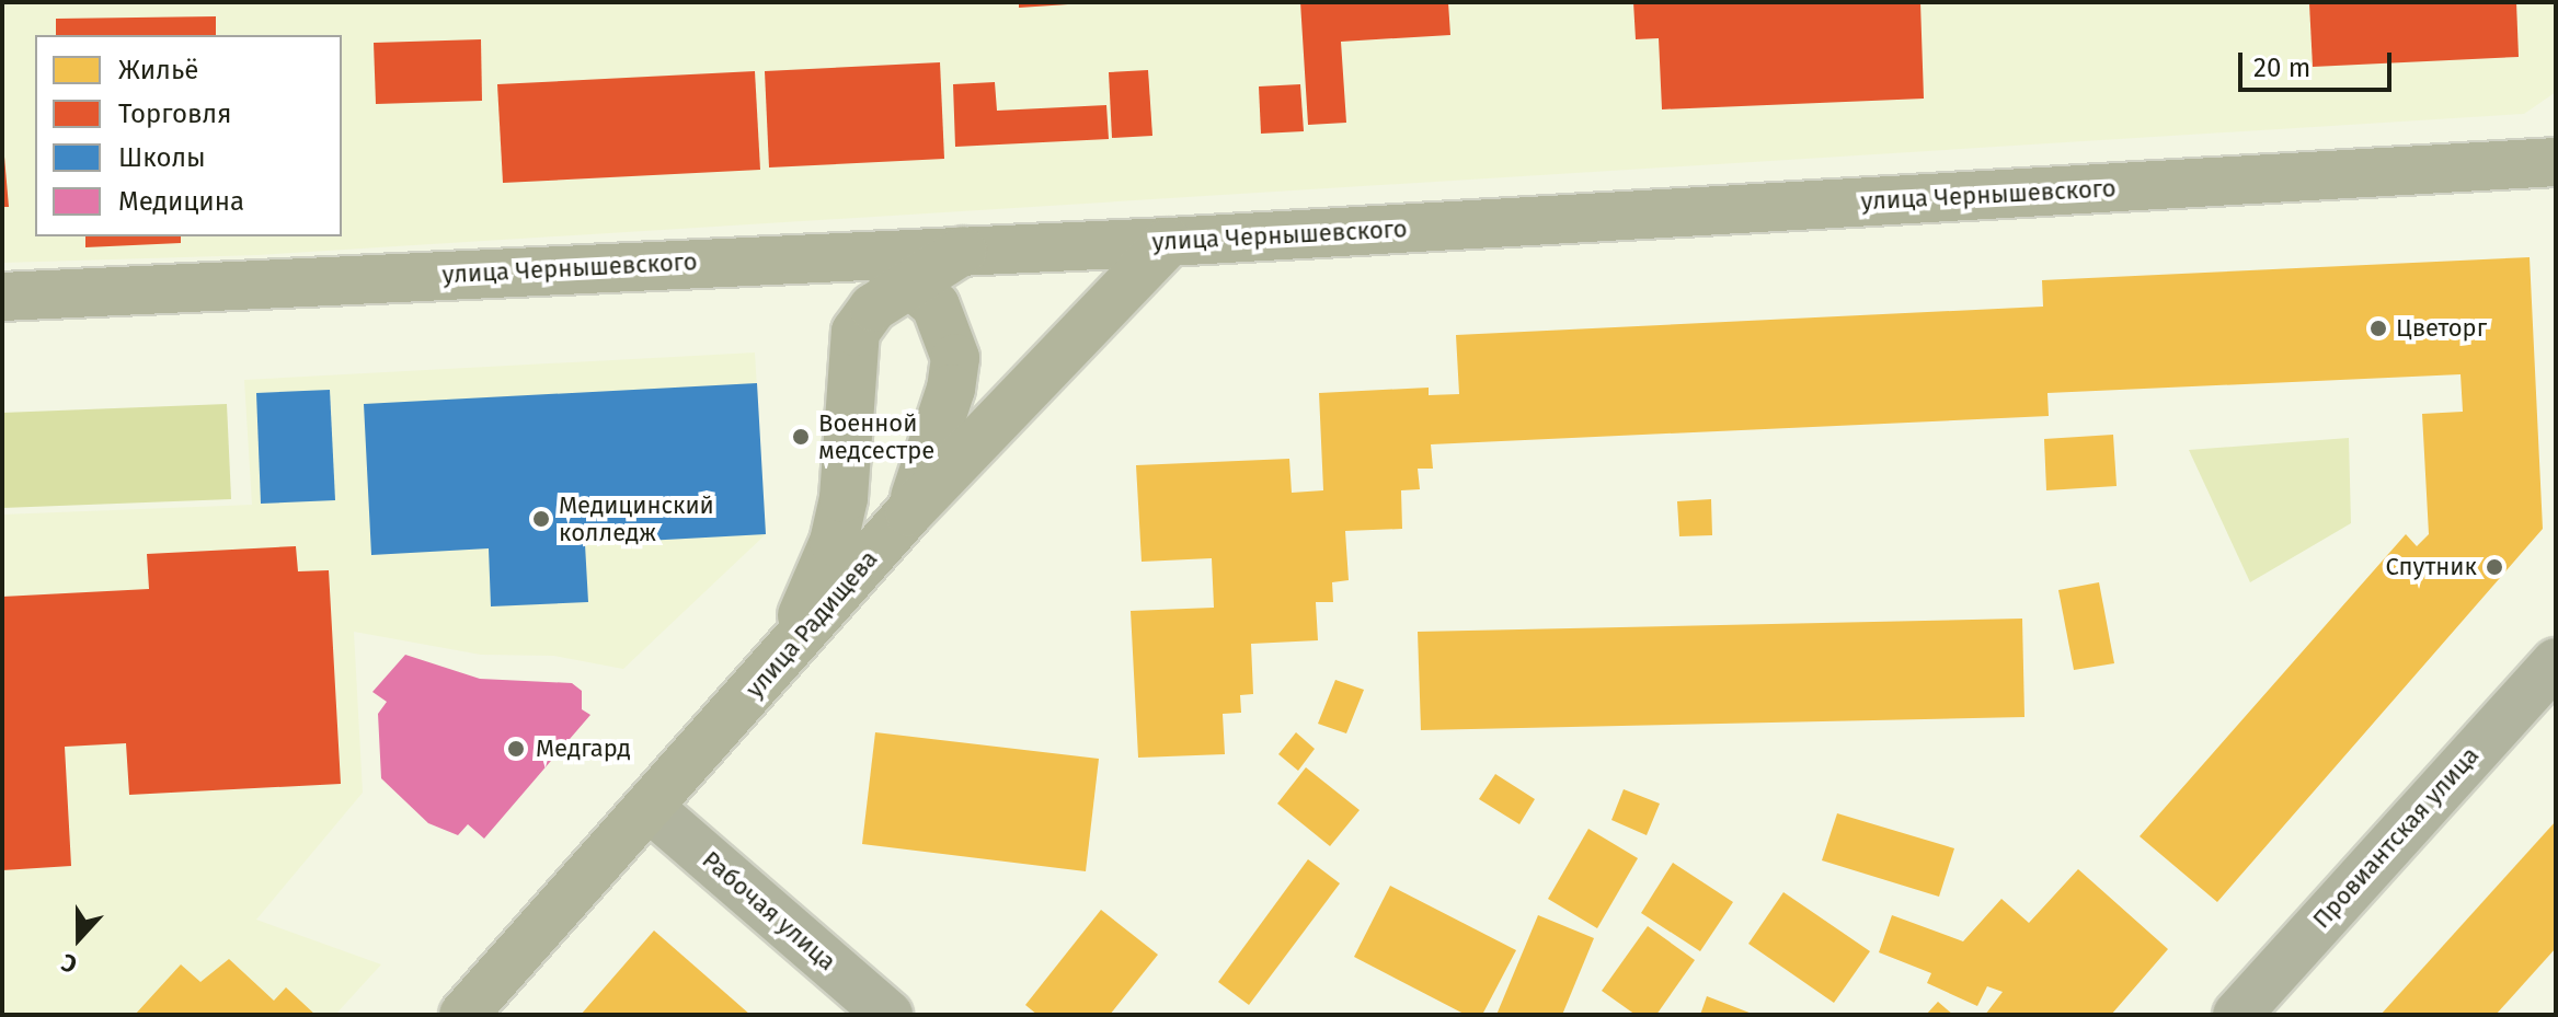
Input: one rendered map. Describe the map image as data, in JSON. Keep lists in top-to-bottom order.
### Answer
{
  "streets": {
    "main road": ["улица Чернышевского", "улица Радищева"],
    "street": ["Провиантская улица", "Рабочая улица"]
  },
  "crossings": [
    ["улица Чернышевского", "улица Радищева"],
    ["улица Радищева", "Рабочая улица"]
  ],
  "places": [
    "Цветорг",
    "Военной медсестре",
    "Медицинский колледж",
    "Спутник",
    "Медгард"
  ],
  "legend": [
    "Жильё",
    "Торговля",
    "Школы",
    "Медицина"
  ],
  "scale_bar": "20 m",
  "north": "bottom"
}
